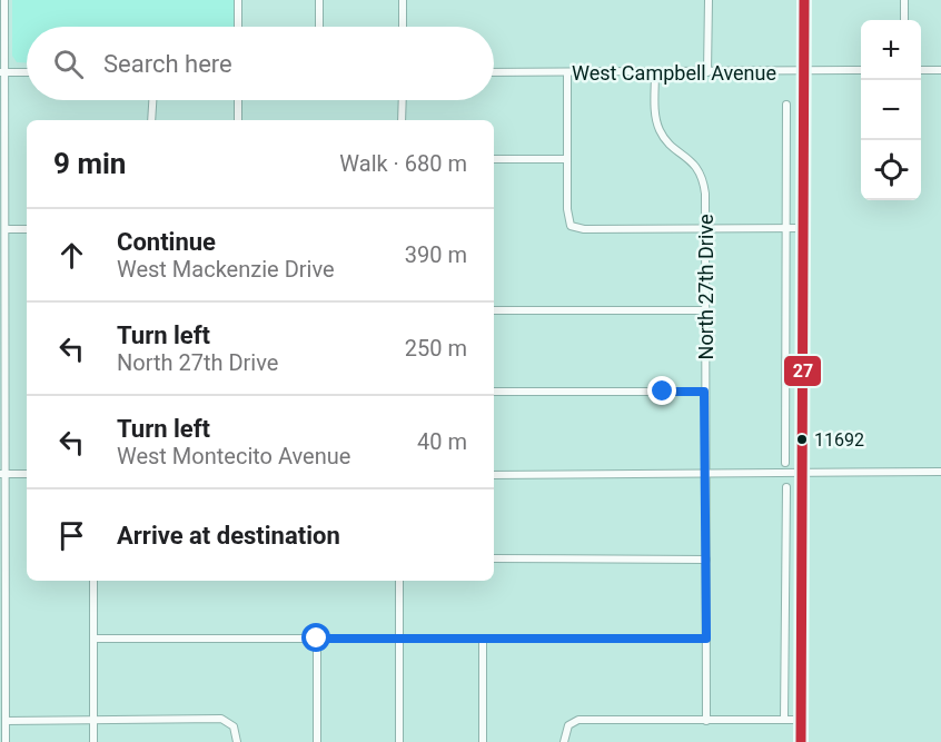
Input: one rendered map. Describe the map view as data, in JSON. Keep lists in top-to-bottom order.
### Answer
{
  "streets": {
    "street": ["West Campbell Avenue", "North 27th Drive"]
  },
  "crossings": [
    ["West Campbell Avenue", "North 27th Drive"]
  ],
  "places": ["11692"],
  "lines": ["transit line 27"],
  "page": {
    "map_buttons": ["+", "−"],
    "search": "Search here",
    "heading": ["9 min", "Walk · 680 m"],
    "list": [
      ["Continue", "West Mackenzie Drive", "390 m"],
      ["Turn left", "North 27th Drive", "250 m"],
      ["Turn left", "West Montecito Avenue", "40 m"],
      "Arrive at destination"
    ]
  }
}
